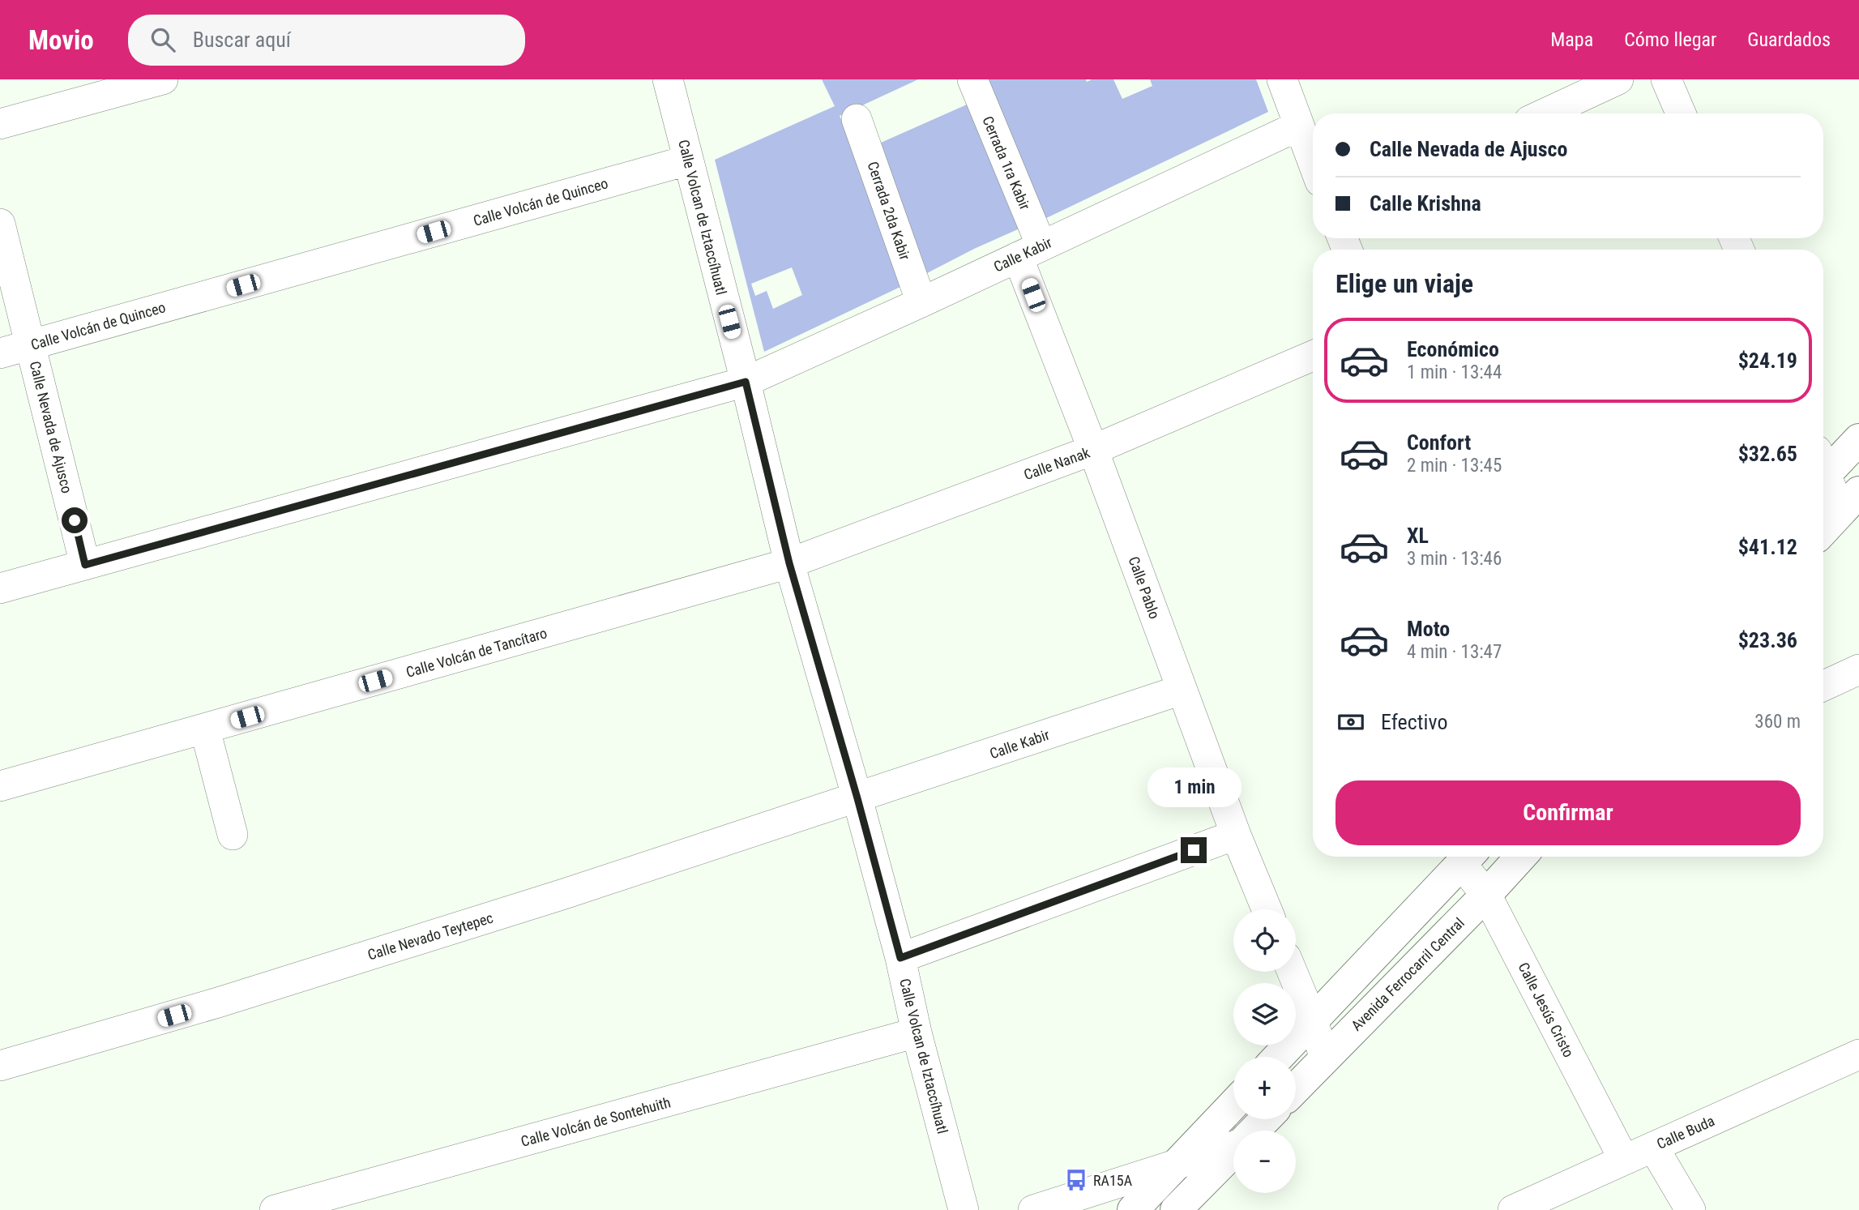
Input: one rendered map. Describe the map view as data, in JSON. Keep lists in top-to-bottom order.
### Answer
{
  "streets": {
    "street": [
      "Cerrada 1ra Kabir",
      "Calle Volcán de Quinceo",
      "Cerrada 2da Kabir",
      "Calle Volcan de Iztaccíhuatl",
      "Calle Kabir",
      "Calle Nevada de Ajusco",
      "Calle Nanak",
      "Calle Pablo",
      "Calle Volcán de Tancítaro",
      "Calle Nevado Teytepec",
      "Avenida Ferrocarril Central",
      "Calle Jesús Cristo",
      "Calle Volcán de Sontehuith",
      "Calle Buda"
    ]
  },
  "crossings": [
    ["Cerrada 1ra Kabir", "Calle Kabir"],
    ["Cerrada 1ra Kabir", "Calle Pablo"],
    ["Calle Volcán de Quinceo", "Calle Volcan de Iztaccíhuatl"],
    ["Calle Volcán de Quinceo", "Calle Nevada de Ajusco"],
    ["Cerrada 2da Kabir", "Calle Kabir"],
    ["Calle Volcan de Iztaccíhuatl", "Calle Kabir"],
    ["Calle Volcan de Iztaccíhuatl", "Calle Nanak"],
    ["Calle Volcan de Iztaccíhuatl", "Calle Volcán de Tancítaro"],
    ["Calle Volcan de Iztaccíhuatl", "Calle Nevado Teytepec"],
    ["Calle Volcan de Iztaccíhuatl", "Calle Volcán de Sontehuith"],
    ["Calle Kabir", "Calle Nevada de Ajusco"],
    ["Calle Kabir", "Calle Pablo"],
    ["Calle Kabir", "Calle Nevado Teytepec"],
    ["Calle Nanak", "Calle Pablo"],
    ["Calle Nanak", "Calle Volcán de Tancítaro"],
    ["Avenida Ferrocarril Central", "Calle Jesús Cristo"],
    ["Calle Jesús Cristo", "Calle Buda"]
  ],
  "places": {
    "bus stop": ["RA15A"]
  },
  "page": {
    "header": "Movio",
    "search": "Buscar aquí",
    "nav": ["Mapa", "Cómo llegar", "Guardados"],
    "banner": ["Calle Nevada de Ajusco", "Calle Krishna"],
    "heading": "Elige un viaje",
    "list": [
      {
        "name": "Económico",
        "note": "1 min · 13:44",
        "value": "$24.19"
      },
      {
        "name": "Confort",
        "note": "2 min · 13:45",
        "value": "$32.65"
      },
      {
        "name": "XL",
        "note": "3 min · 13:46",
        "value": "$41.12"
      },
      {
        "name": "Moto",
        "note": "4 min · 13:47",
        "value": "$23.36"
      }
    ],
    "pay": ["Efectivo", "360 m"],
    "bubble": "1 min",
    "buttons": "Confirmar",
    "map_buttons": ["+", "−"]
  }
}
